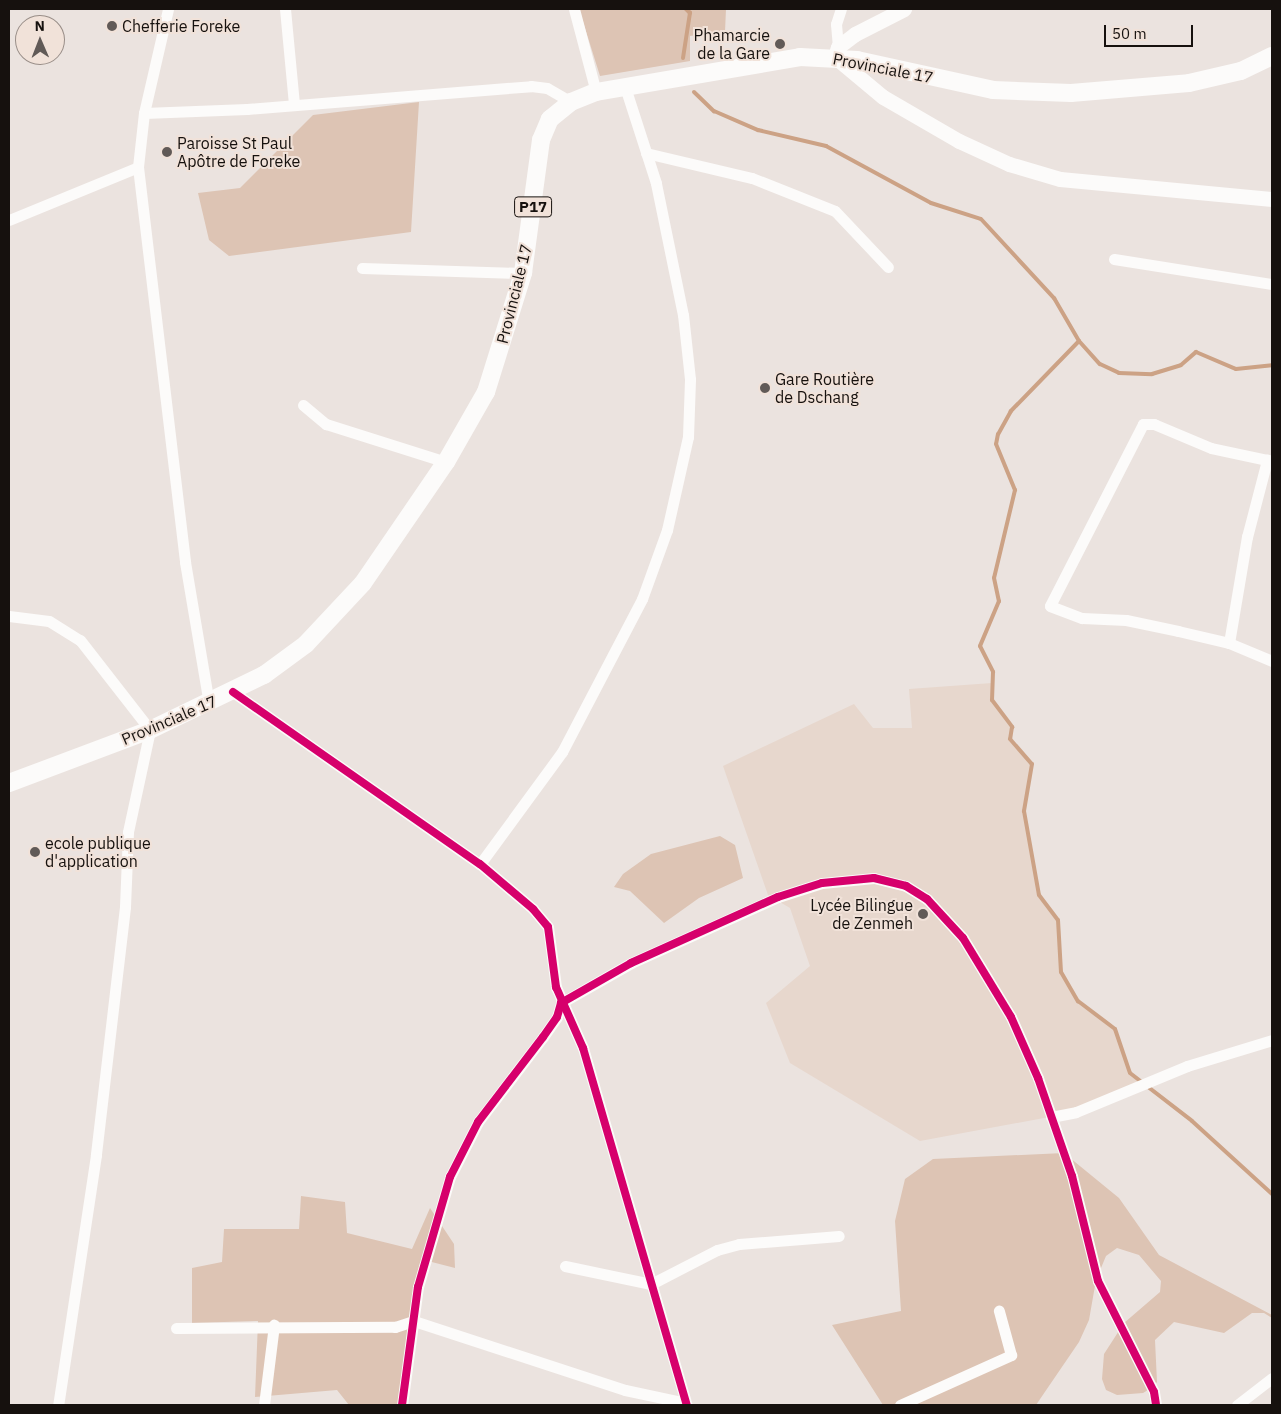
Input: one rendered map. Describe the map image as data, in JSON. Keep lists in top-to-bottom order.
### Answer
{
  "streets": {
    "main road": ["Provinciale 17", "P17"]
  },
  "places": [
    "Chefferie Foreke",
    "Phamarcie de la Gare",
    "Paroisse St Paul Apôtre de Foreke",
    "Gare Routière de Dschang",
    "ecole publique d'application",
    "Lycée Bilingue de Zenmeh"
  ],
  "scale_bar": "50 m",
  "north": "top"
}
